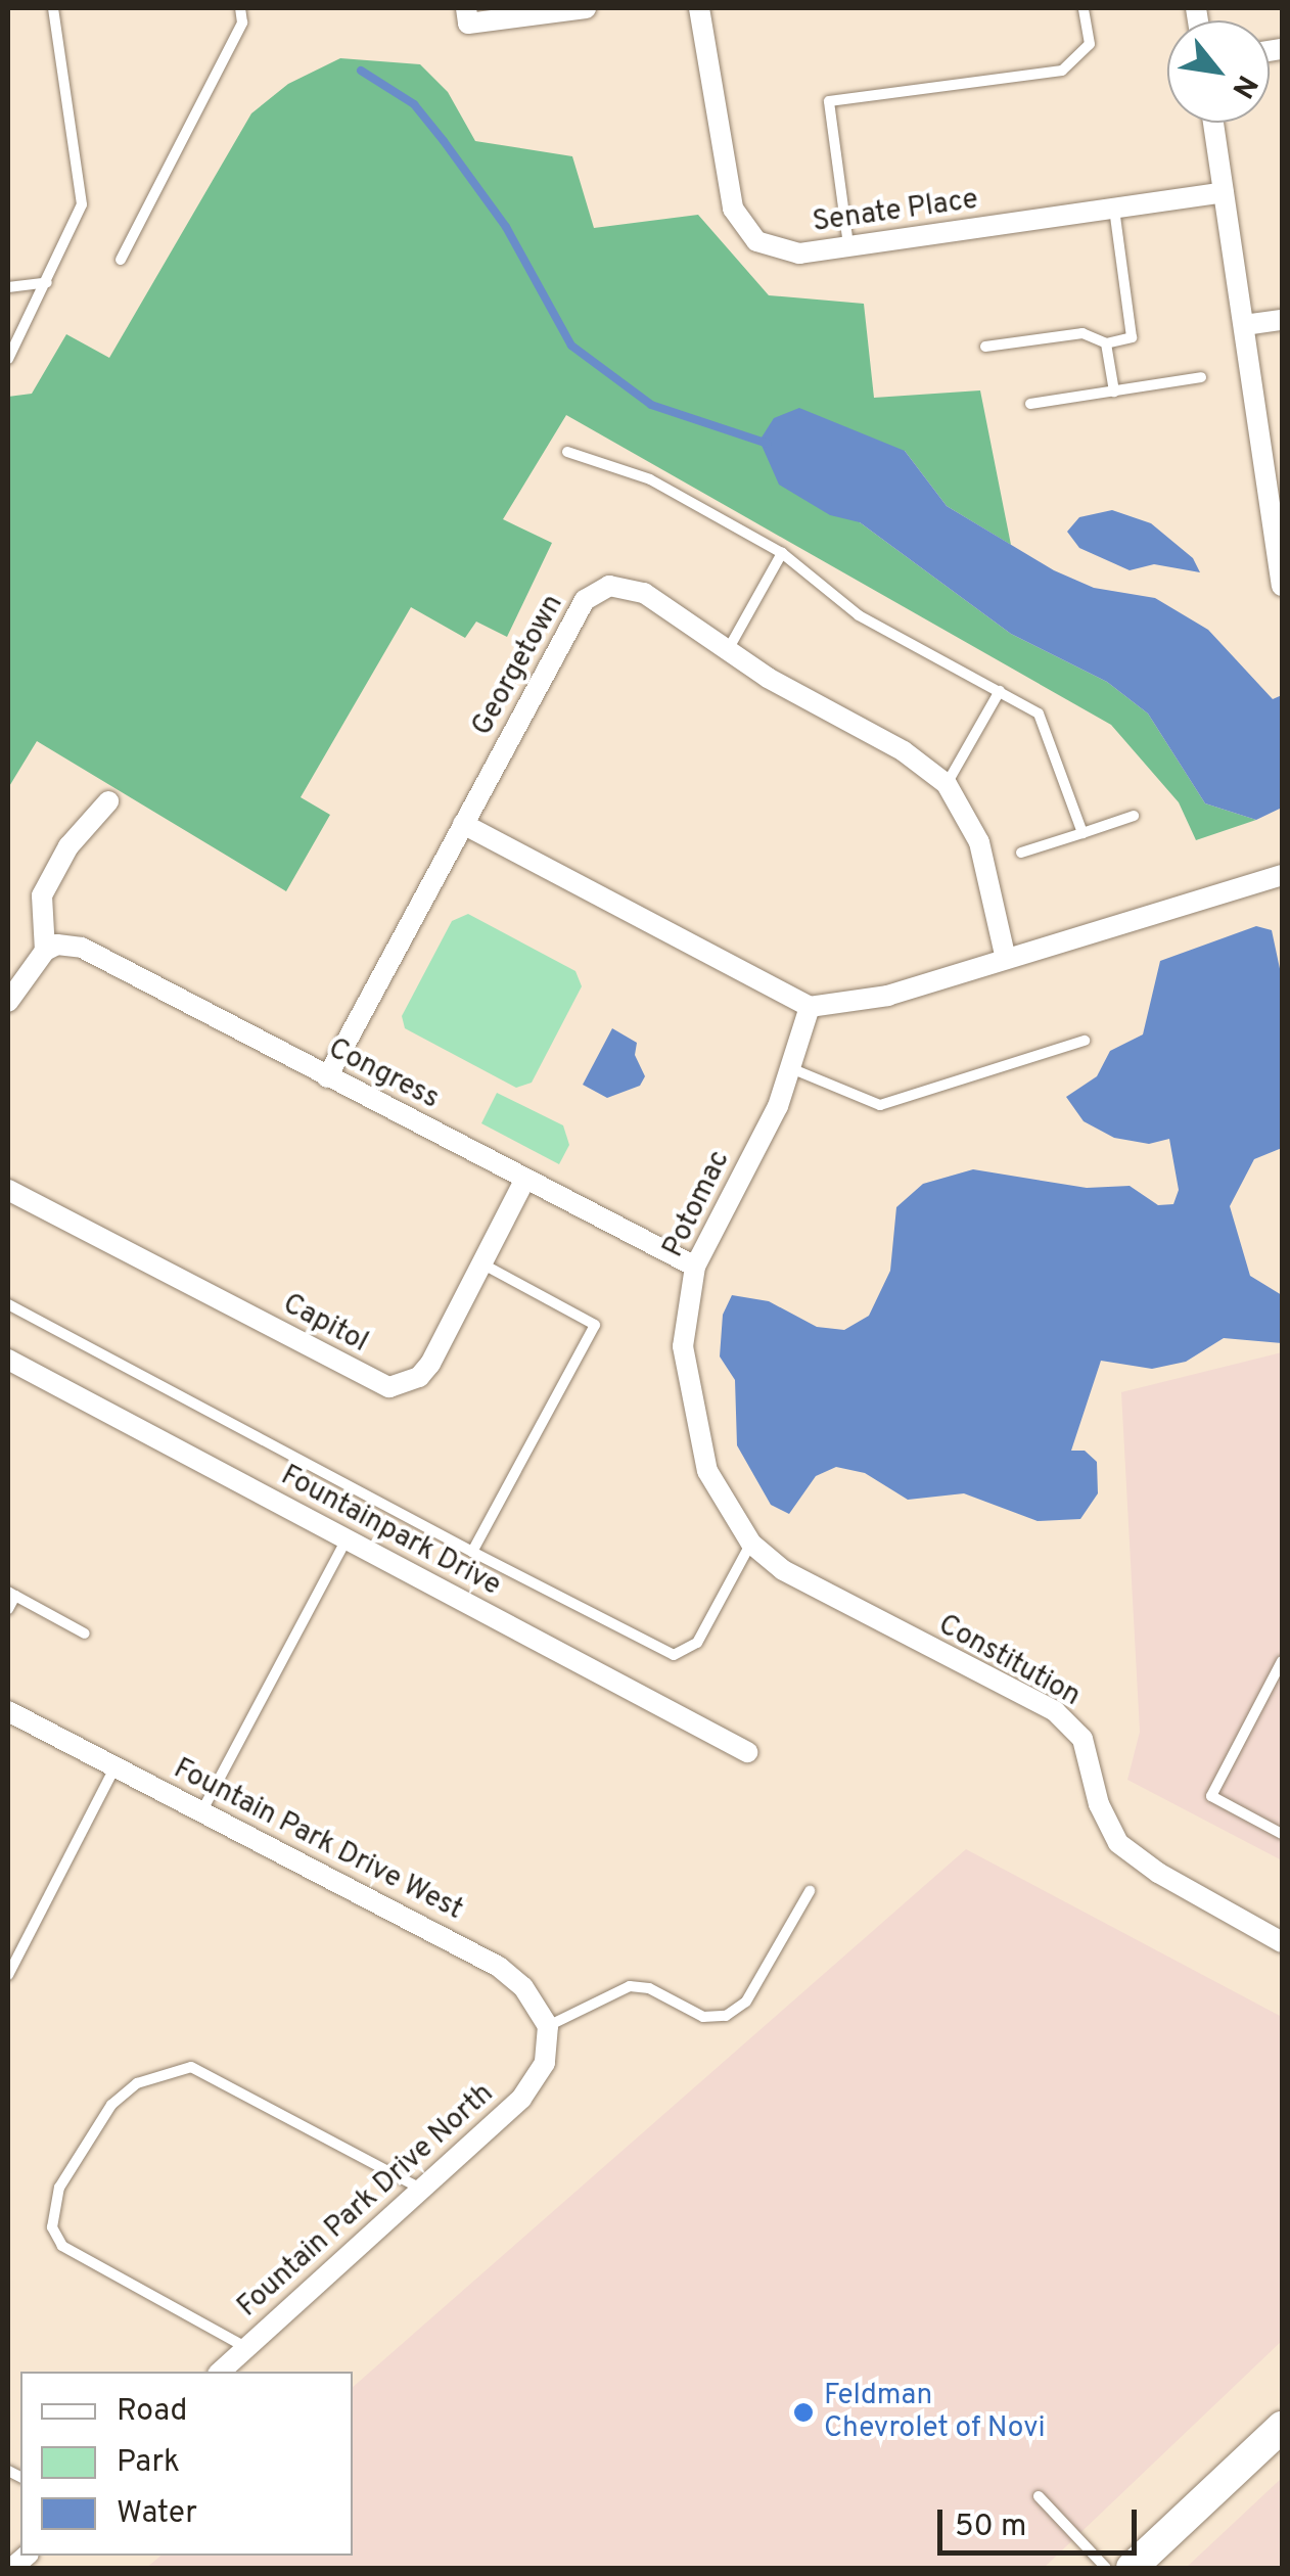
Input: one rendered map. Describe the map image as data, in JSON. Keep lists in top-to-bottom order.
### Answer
{
  "streets": {
    "street": [
      "Senate Place",
      "Georgetown",
      "Congress",
      "Potomac",
      "Capitol",
      "Fountainpark Drive",
      "Constitution",
      "Fountain Park Drive West",
      "Fountain Park Drive North"
    ]
  },
  "crossings": [
    ["Georgetown", "Congress"],
    ["Congress", "Potomac"],
    ["Congress", "Capitol"],
    ["Potomac", "Constitution"],
    ["Fountain Park Drive West", "Fountain Park Drive North"]
  ],
  "places": ["Feldman Chevrolet of Novi"],
  "legend": ["Road", "Park", "Water"],
  "scale_bar": "50 m",
  "north": "bottom right"
}
